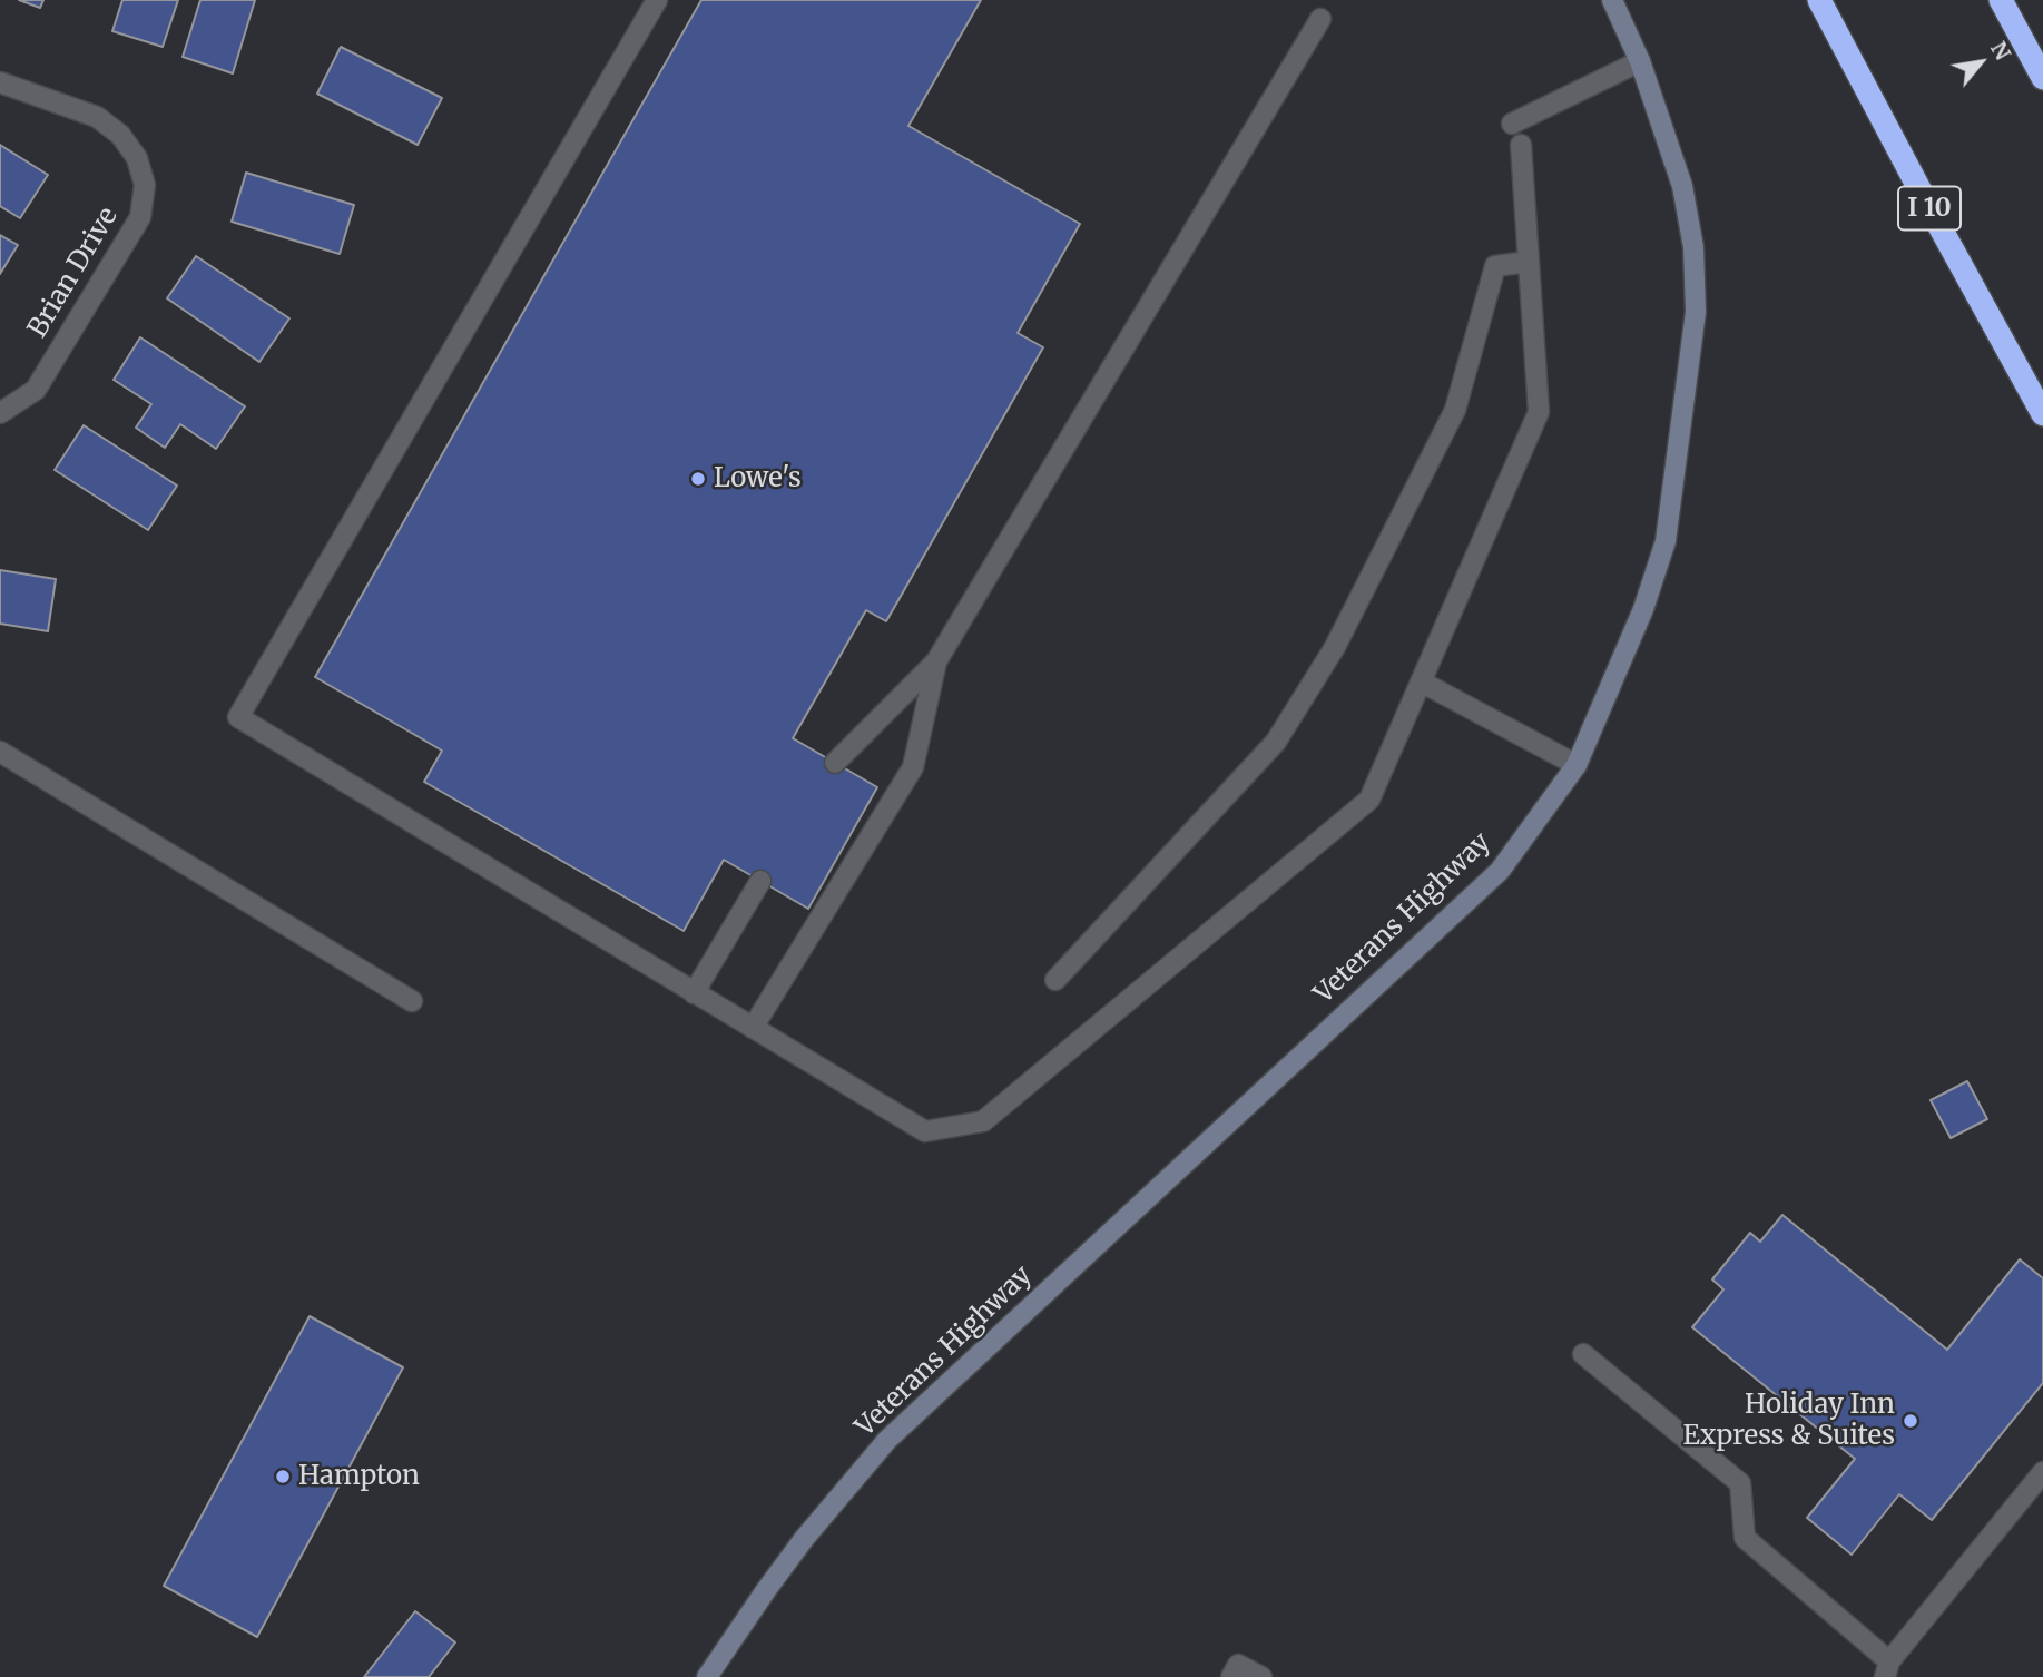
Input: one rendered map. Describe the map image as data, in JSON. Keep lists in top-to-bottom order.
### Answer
{
  "streets": {
    "highway": ["I 10"],
    "street": ["Brian Drive", "Veterans Highway"]
  },
  "places": ["Lowe's", "Holiday Inn Express & Suites", "Hampton"],
  "north": "top right"
}
